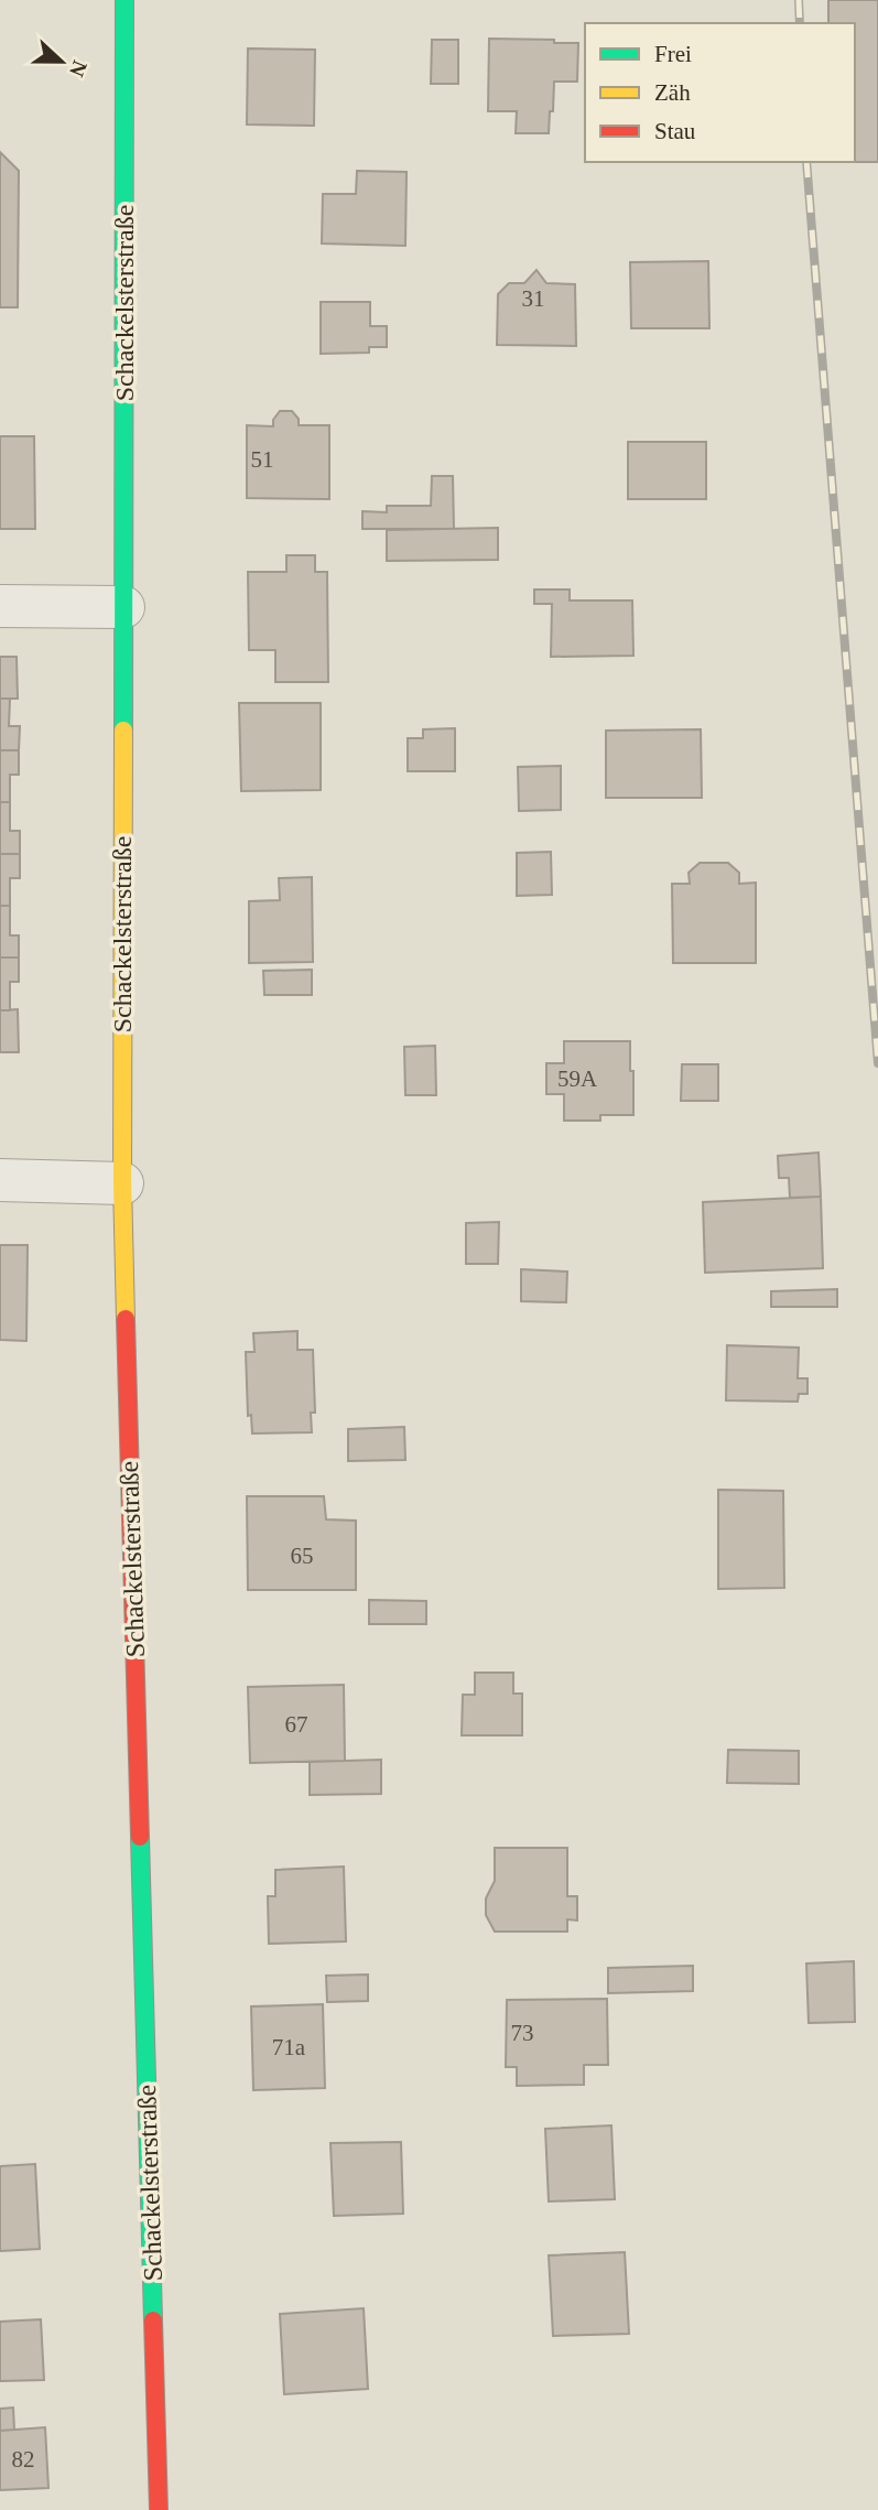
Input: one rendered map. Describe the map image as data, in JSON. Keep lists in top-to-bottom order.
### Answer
{
  "streets": {
    "street": ["Schackelsterstraße"]
  },
  "house_numbers": [
    "31",
    "51",
    "59A",
    "65",
    "67",
    "73",
    "71a",
    "82"
  ],
  "legend": ["Frei", "Zäh", "Stau"],
  "north": "right"
}
